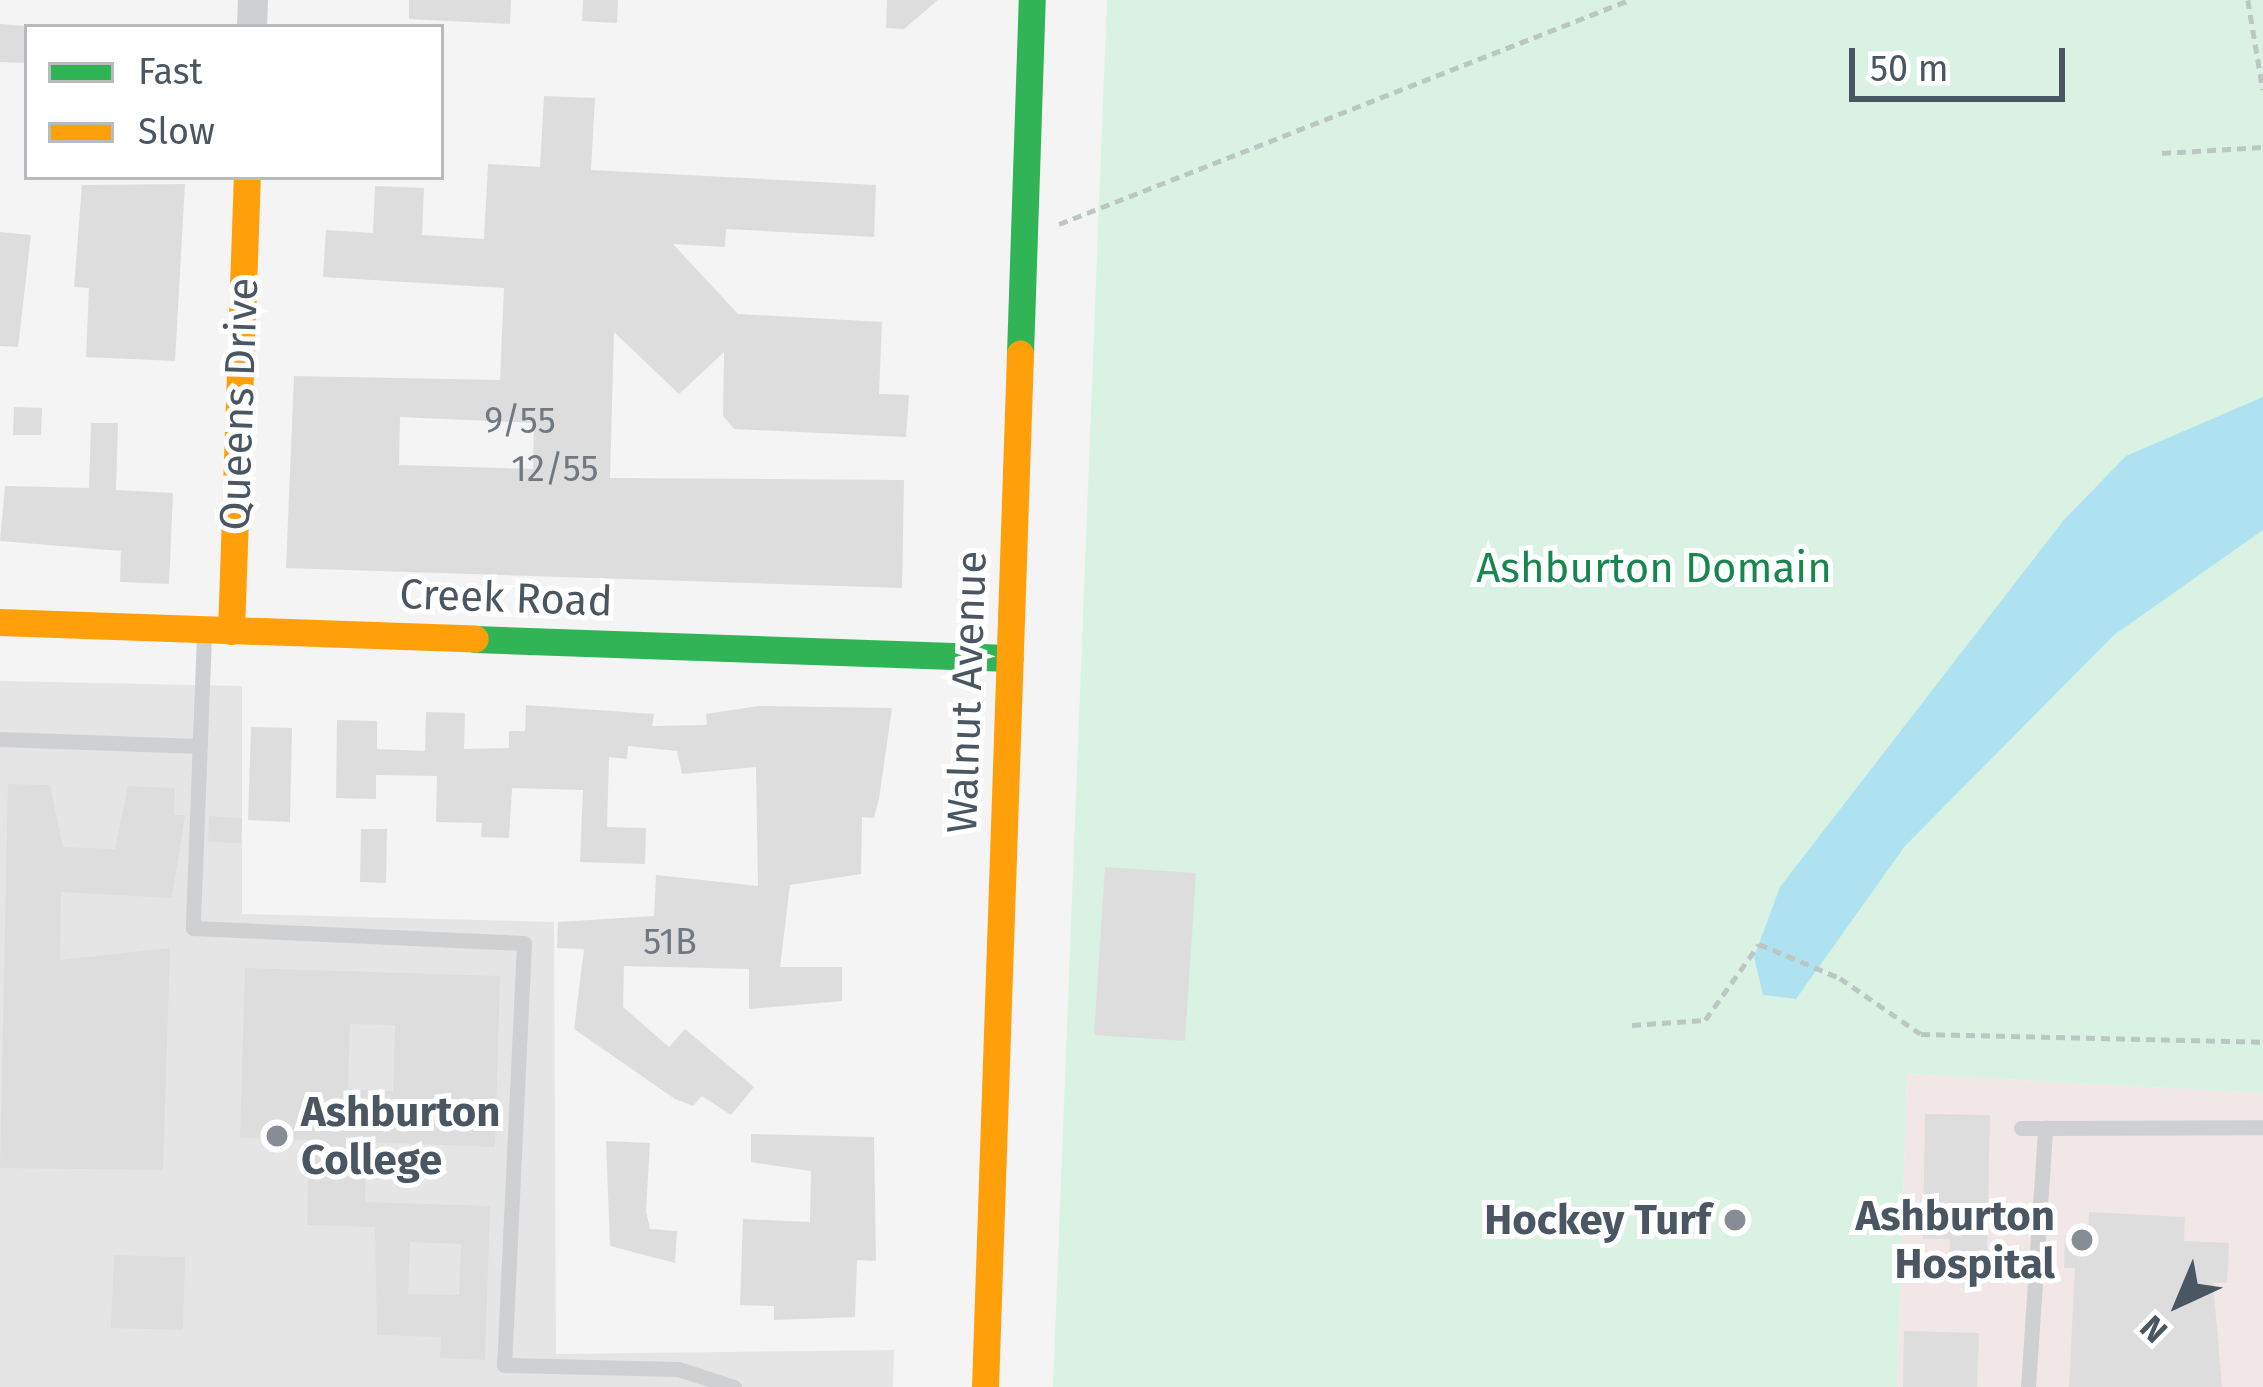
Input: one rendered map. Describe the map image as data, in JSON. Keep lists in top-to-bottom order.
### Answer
{
  "streets": {
    "street": ["Queens Drive", "Creek Road", "Walnut Avenue"]
  },
  "crossings": [
    ["Queens Drive", "Creek Road"],
    ["Creek Road", "Walnut Avenue"]
  ],
  "parks": ["Ashburton Domain"],
  "places": ["Ashburton College", "Hockey Turf", "Ashburton Hospital"],
  "house_numbers": ["9/55", "12/55", "51B"],
  "legend": ["Fast", "Slow"],
  "scale_bar": "50 m",
  "north": "bottom left"
}
